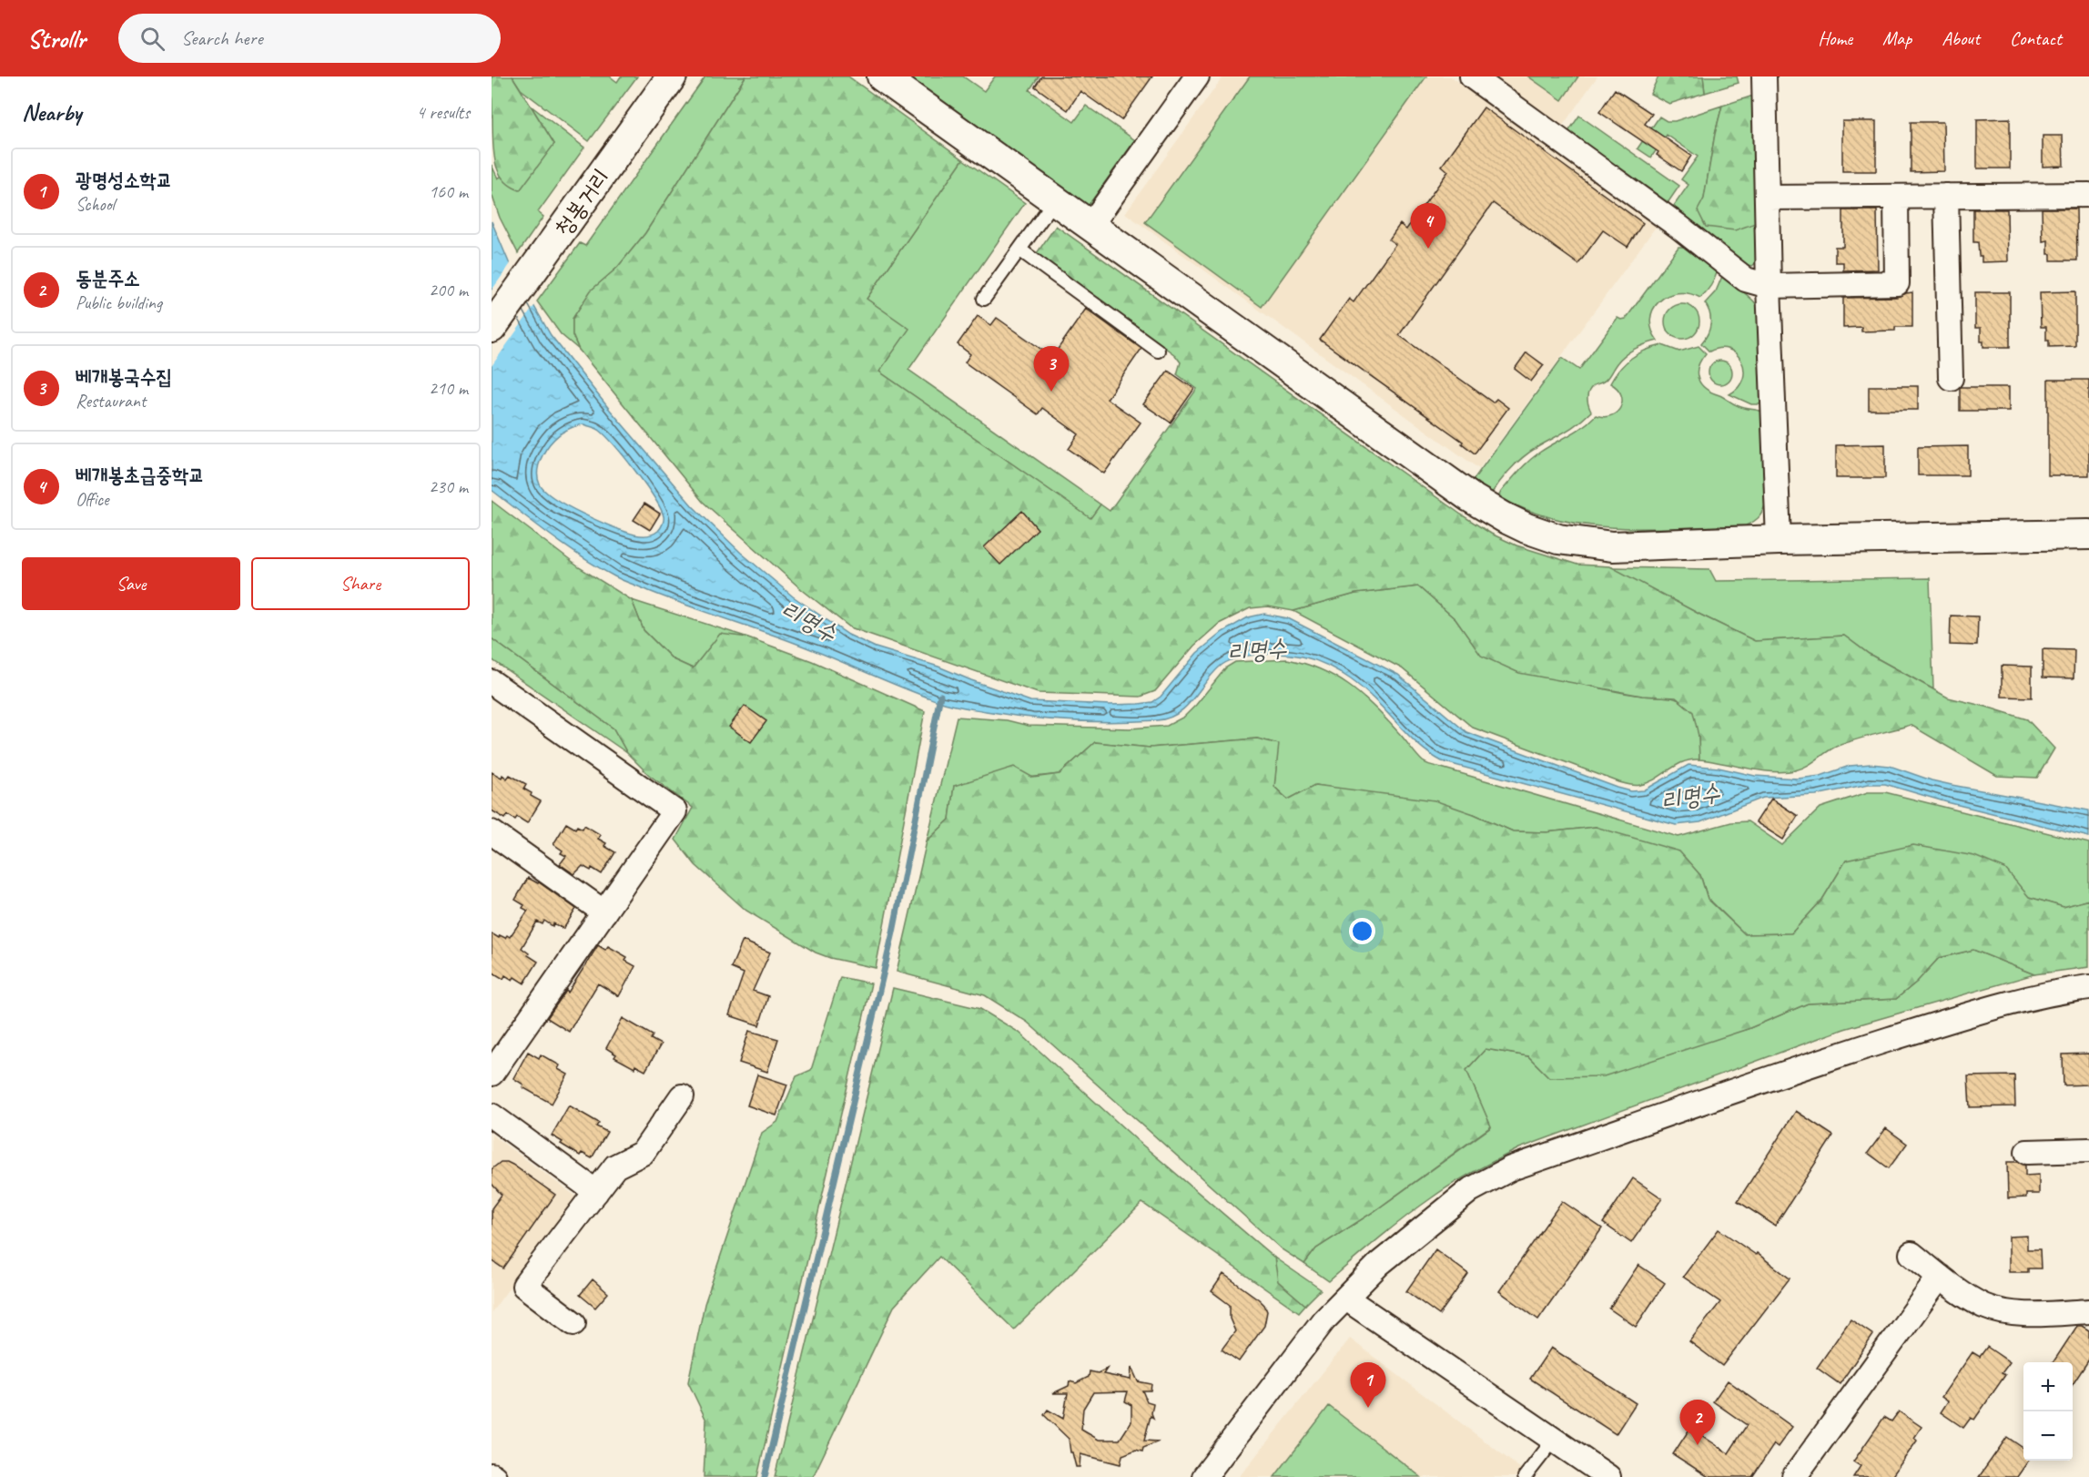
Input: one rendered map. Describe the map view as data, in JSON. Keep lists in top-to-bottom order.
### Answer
{
  "streets": {
    "street": ["청봉거리"]
  },
  "water": ["리명수"],
  "page": {
    "header": "Strollr",
    "search": "Search here",
    "nav": [
      "Home",
      "Map",
      "About",
      "Contact"
    ],
    "heading": ["Nearby", "4 results"],
    "list": [
      {
        "mark": "1",
        "name": "광명성소학교",
        "note": "School",
        "value": "160 m"
      },
      {
        "mark": "2",
        "name": "동분주소",
        "note": "Public building",
        "value": "200 m"
      },
      {
        "mark": "3",
        "name": "베개봉국수집",
        "note": "Restaurant",
        "value": "210 m"
      },
      {
        "mark": "4",
        "name": "베개봉초급중학교",
        "note": "Office",
        "value": "230 m"
      }
    ],
    "pins": [
      "4",
      "3",
      "1",
      "2"
    ],
    "buttons": ["Save", "Share"],
    "map_buttons": ["+", "−"]
  }
}
